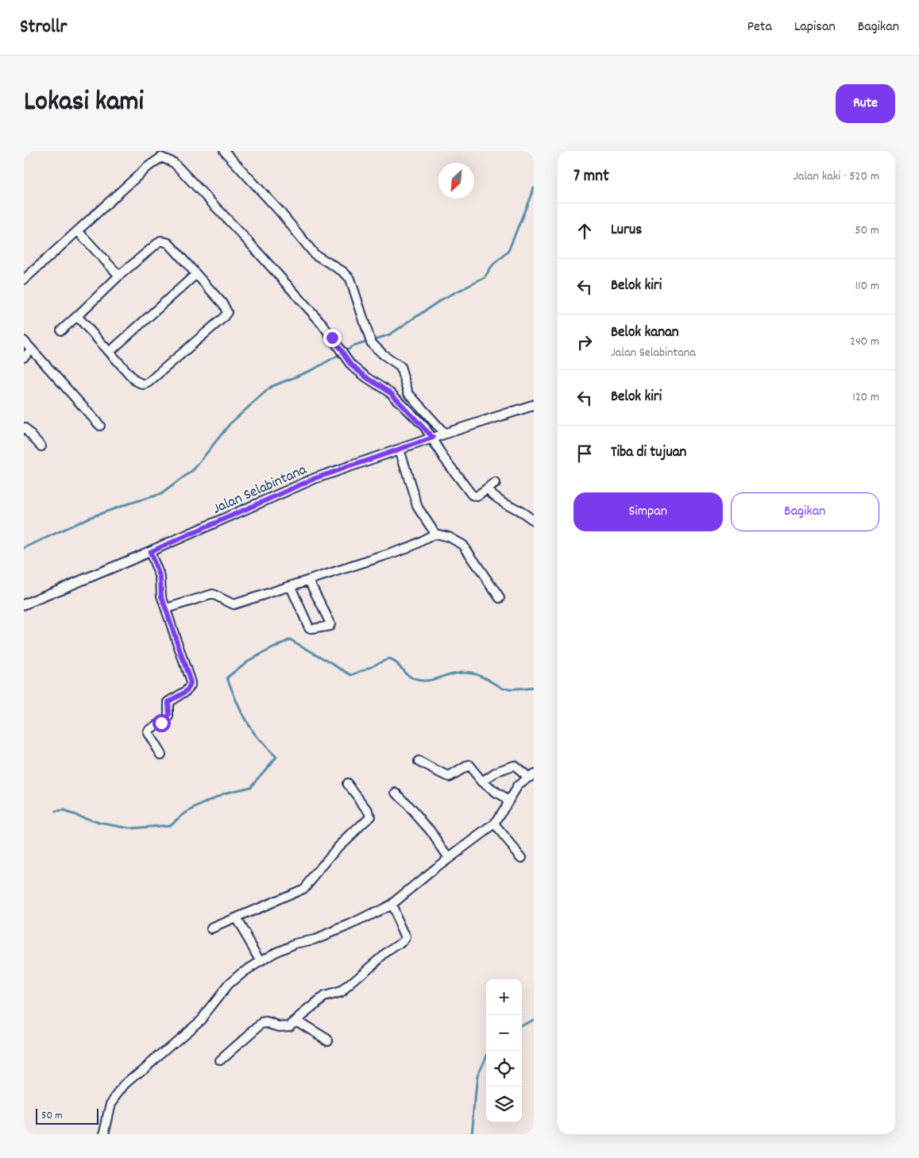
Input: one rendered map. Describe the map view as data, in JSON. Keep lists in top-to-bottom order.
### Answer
{
  "streets": {
    "street": ["Jalan Selabintana"]
  },
  "scale_bar": "50 m",
  "north": "bottom left",
  "page": {
    "header": "Strollr",
    "nav": ["Peta", "Lapisan", "Bagikan"],
    "title": "Lokasi kami",
    "buttons": [
      "Rute",
      ["Simpan", "Bagikan"]
    ],
    "heading": ["7 mnt", "Jalan kaki · 520 m"],
    "list": [
      ["Lurus", "50 m"],
      ["Belok kiri", "110 m"],
      ["Belok kanan", "Jalan Selabintana", "240 m"],
      ["Belok kiri", "120 m"],
      "Tiba di tujuan"
    ],
    "map_buttons": ["+", "−"],
    "scale": "50 m"
  }
}
